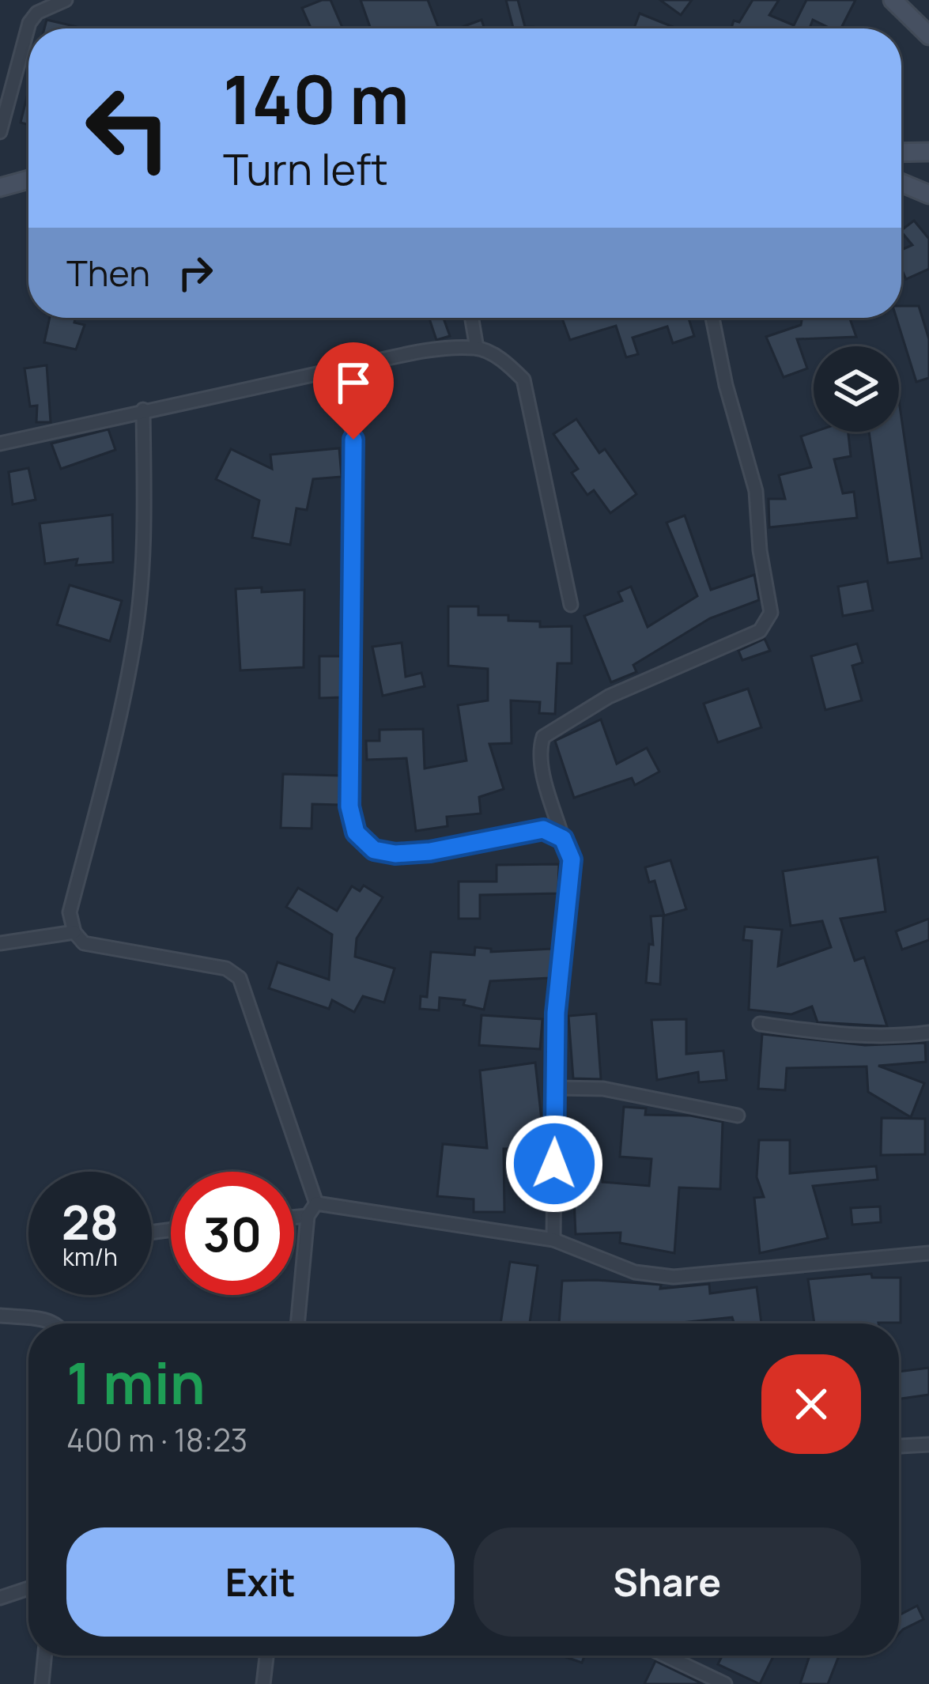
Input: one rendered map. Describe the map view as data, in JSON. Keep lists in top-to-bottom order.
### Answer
{
  "page": {
    "turn": ["140 m", "Turn left"],
    "then": "Then",
    "speed": "28 km/h",
    "limit": "30",
    "heading": ["1 min", "400 m · 18:23"],
    "buttons": ["Exit", "Share"]
  }
}
